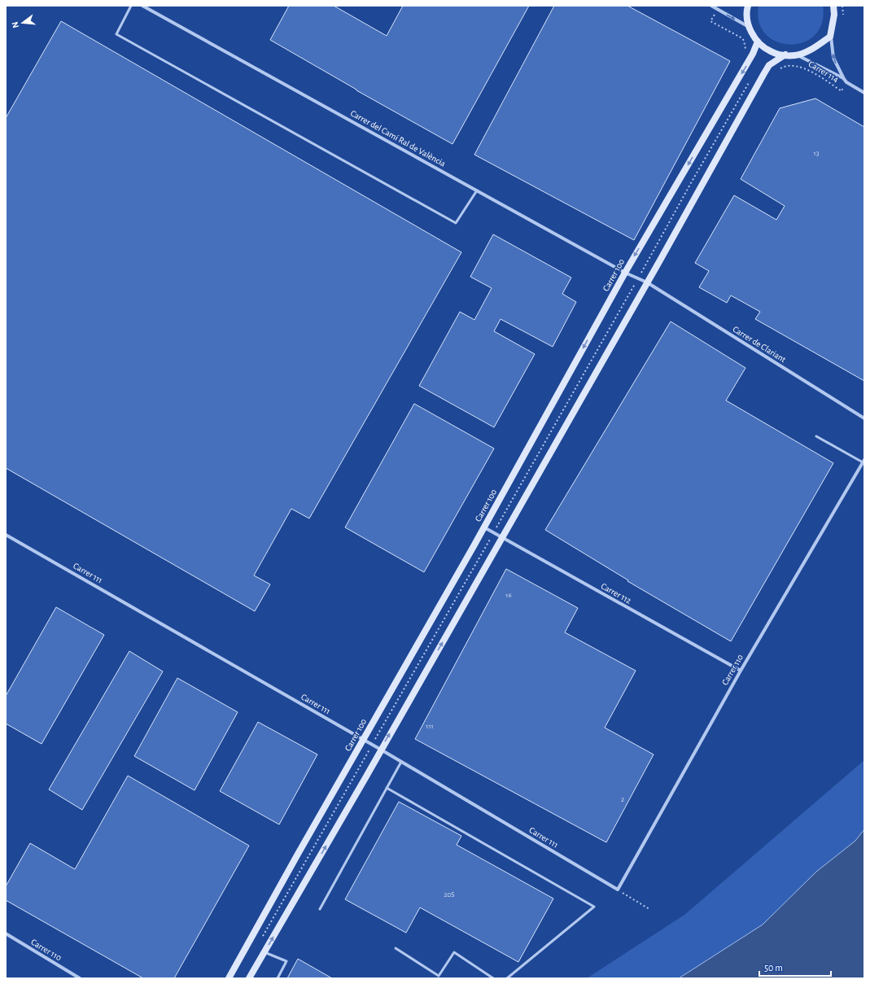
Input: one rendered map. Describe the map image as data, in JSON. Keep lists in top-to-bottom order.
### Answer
{
  "streets": {
    "street": [
      "Carrer 114",
      "Carrer del Camí Ral de València",
      "Carrer 100",
      "Carrer de Clariant",
      "Carrer 111",
      "Carrer 112",
      "Carrer 110"
    ]
  },
  "crossings": [
    ["Carrer del Camí Ral de València", "Carrer 100"],
    ["Carrer del Camí Ral de València", "Carrer de Clariant"],
    ["Carrer 100", "Carrer 111"],
    ["Carrer 100", "Carrer 112"],
    ["Carrer 111", "Carrer 110"],
    ["Carrer 112", "Carrer 110"]
  ],
  "house_numbers": [
    "13",
    "16",
    "111",
    "2",
    "20S"
  ],
  "scale_bar": "50 m",
  "north": "left"
}
